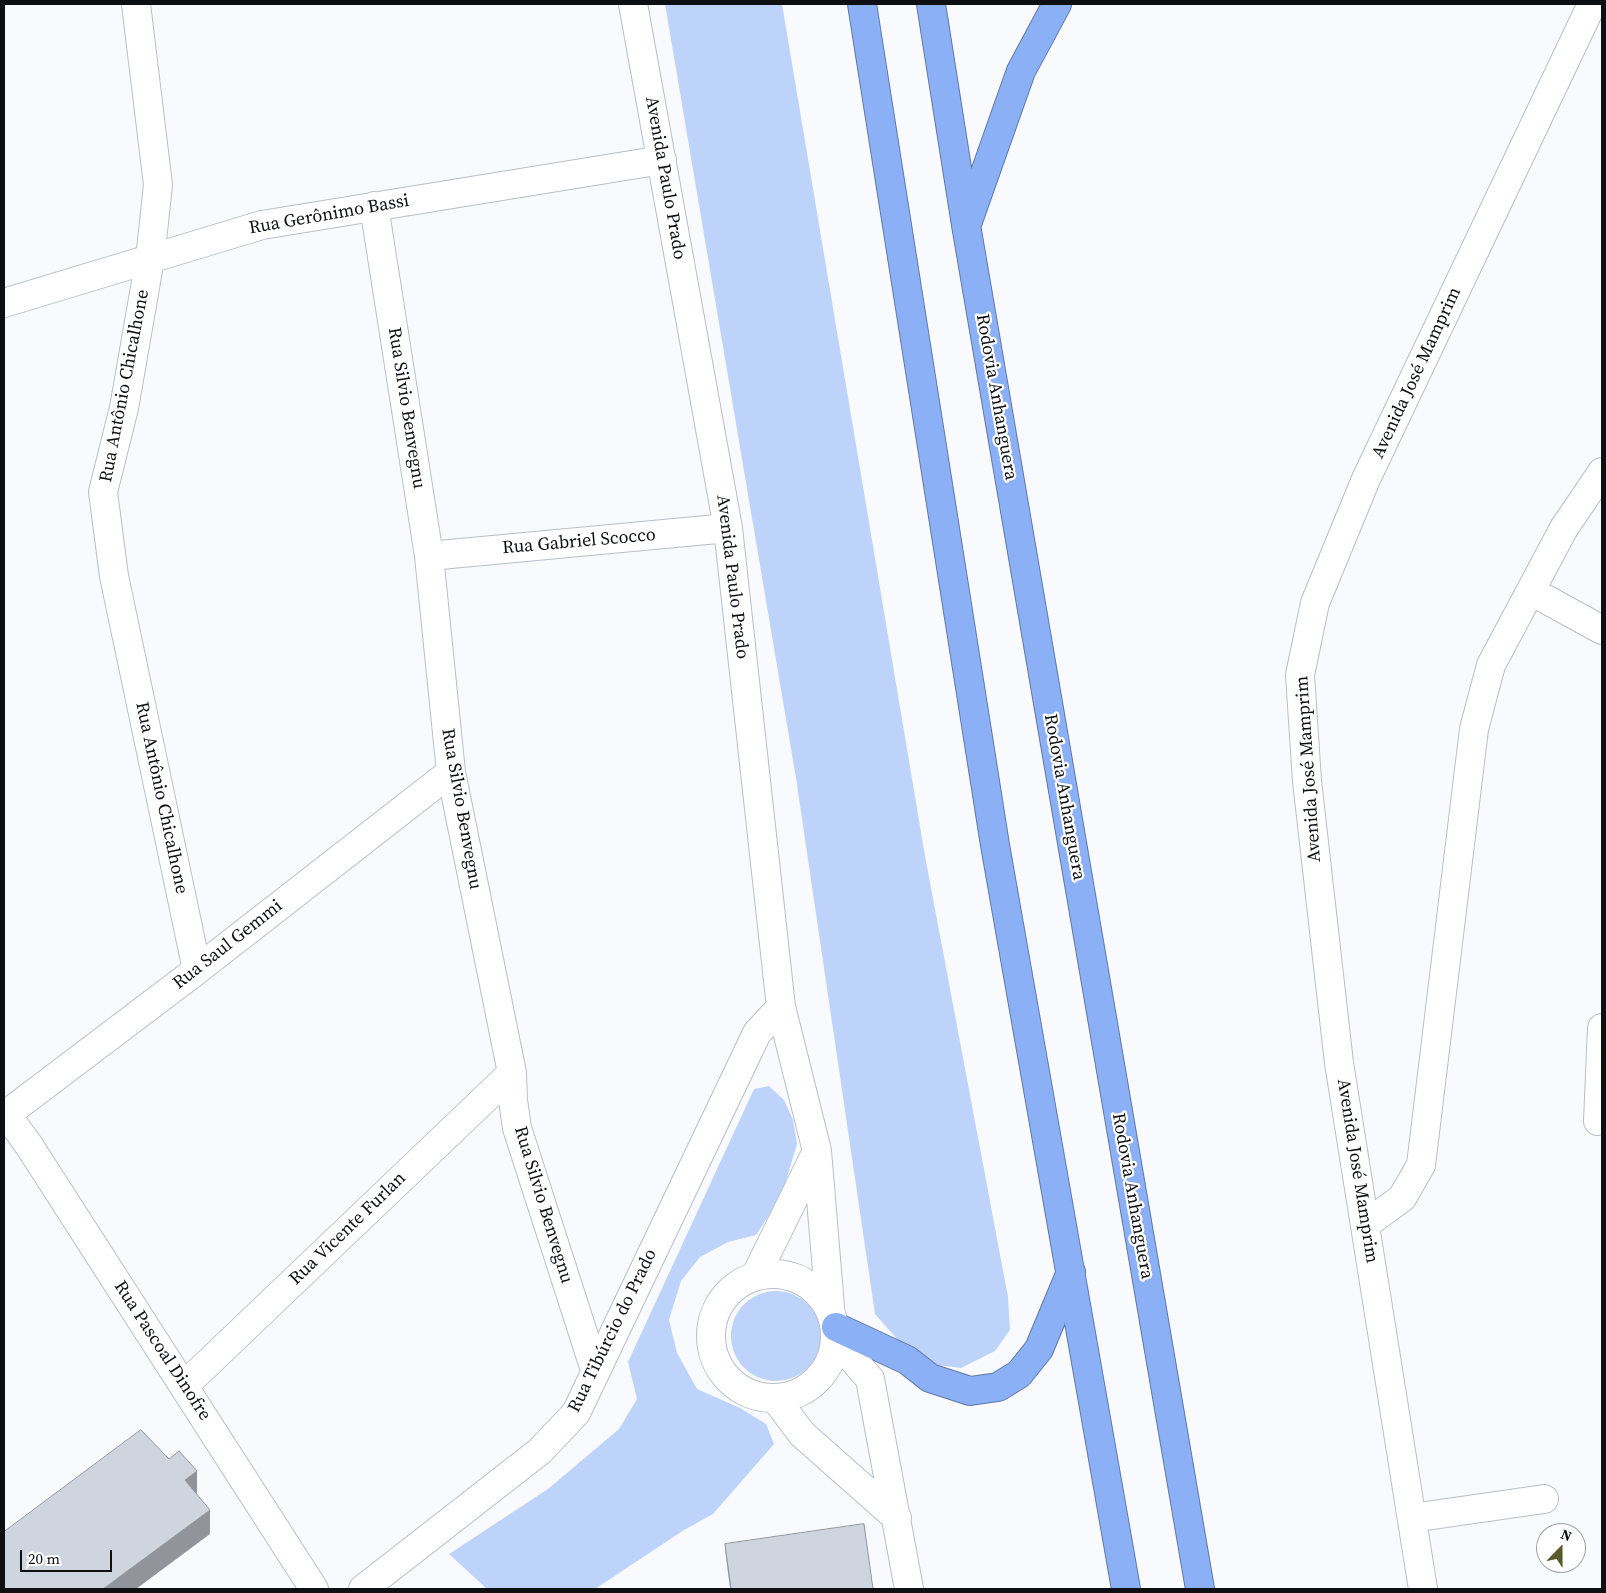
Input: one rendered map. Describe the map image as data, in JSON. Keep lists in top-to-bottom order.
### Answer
{
  "streets": {
    "highway": ["Rodovia Anhanguera"],
    "street": [
      "Avenida Paulo Prado",
      "Rua Gerônimo Bassi",
      "Avenida José Mamprim",
      "Rua Antônio Chicalhone",
      "Rua Silvio Benvegnu",
      "Rua Gabriel Scocco",
      "Rua Saul Gemmi",
      "Rua Vicente Furlan",
      "Rua Tibúrcio do Prado",
      "Rua Pascoal Dinofre"
    ]
  },
  "crossings": [
    ["Avenida Paulo Prado", "Rua Gerônimo Bassi"],
    ["Avenida Paulo Prado", "Rua Gabriel Scocco"],
    ["Avenida Paulo Prado", "Rua Tibúrcio do Prado"],
    ["Rua Gerônimo Bassi", "Rua Antônio Chicalhone"],
    ["Rua Gerônimo Bassi", "Rua Silvio Benvegnu"],
    ["Rua Antônio Chicalhone", "Rua Saul Gemmi"],
    ["Rua Silvio Benvegnu", "Rua Gabriel Scocco"],
    ["Rua Silvio Benvegnu", "Rua Saul Gemmi"],
    ["Rua Silvio Benvegnu", "Rua Vicente Furlan"],
    ["Rua Silvio Benvegnu", "Rua Tibúrcio do Prado"],
    ["Rua Saul Gemmi", "Rua Pascoal Dinofre"],
    ["Rua Vicente Furlan", "Rua Pascoal Dinofre"]
  ],
  "scale_bar": "20 m",
  "north": "top"
}
